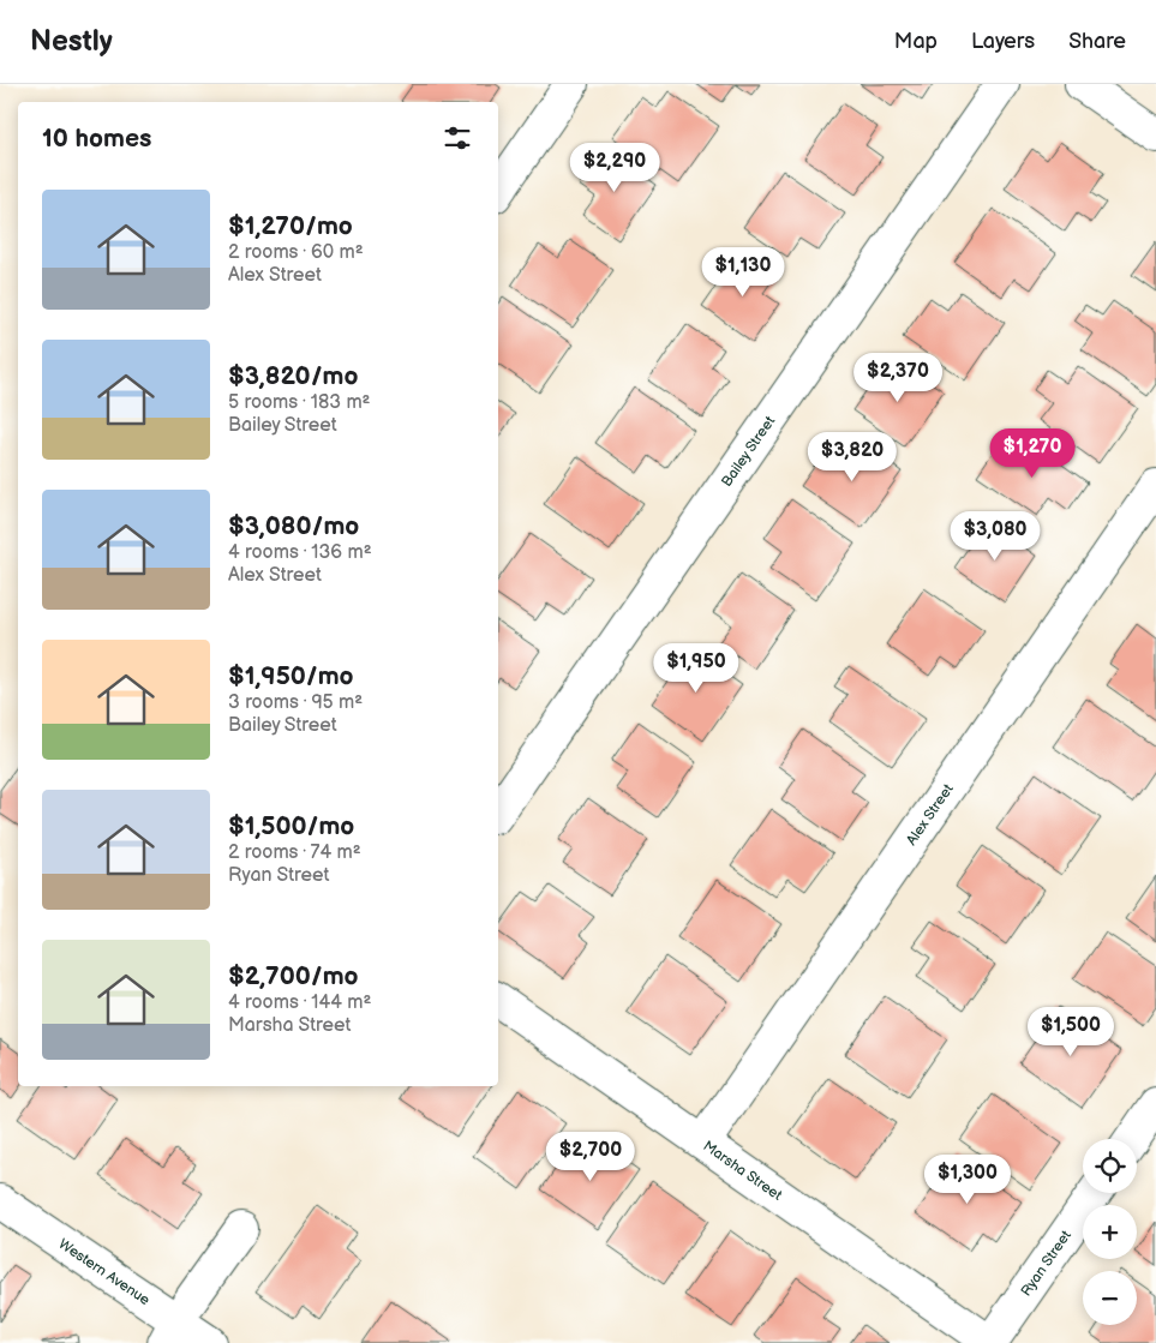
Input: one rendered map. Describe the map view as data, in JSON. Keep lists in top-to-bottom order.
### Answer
{
  "streets": {
    "street": [
      "Bailey Street",
      "Alex Street",
      "Marsha Street",
      "Ryan Street",
      "Western Avenue"
    ]
  },
  "crossings": [
    ["Alex Street", "Marsha Street"],
    ["Marsha Street", "Ryan Street"]
  ],
  "page": {
    "header": "Nestly",
    "nav": ["Map", "Layers", "Share"],
    "heading": "10 homes",
    "price": [
      "$2,290",
      "$1,130",
      "$2,370",
      "$1,270",
      "$3,820",
      "$3,080",
      "$1,950",
      "$1,500",
      "$2,700",
      "$1,300"
    ],
    "list": [
      {
        "name": "$1,270/mo",
        "note": "2 rooms · 60 m² · Alex Street"
      },
      {
        "name": "$3,820/mo",
        "note": "5 rooms · 183 m² · Bailey Street"
      },
      {
        "name": "$3,080/mo",
        "note": "4 rooms · 136 m² · Alex Street"
      },
      {
        "name": "$1,950/mo",
        "note": "3 rooms · 95 m² · Bailey Street"
      },
      {
        "name": "$1,500/mo",
        "note": "2 rooms · 74 m² · Ryan Street"
      },
      {
        "name": "$2,700/mo",
        "note": "4 rooms · 144 m² · Marsha Street"
      }
    ],
    "map_buttons": ["+", "−"]
  }
}
